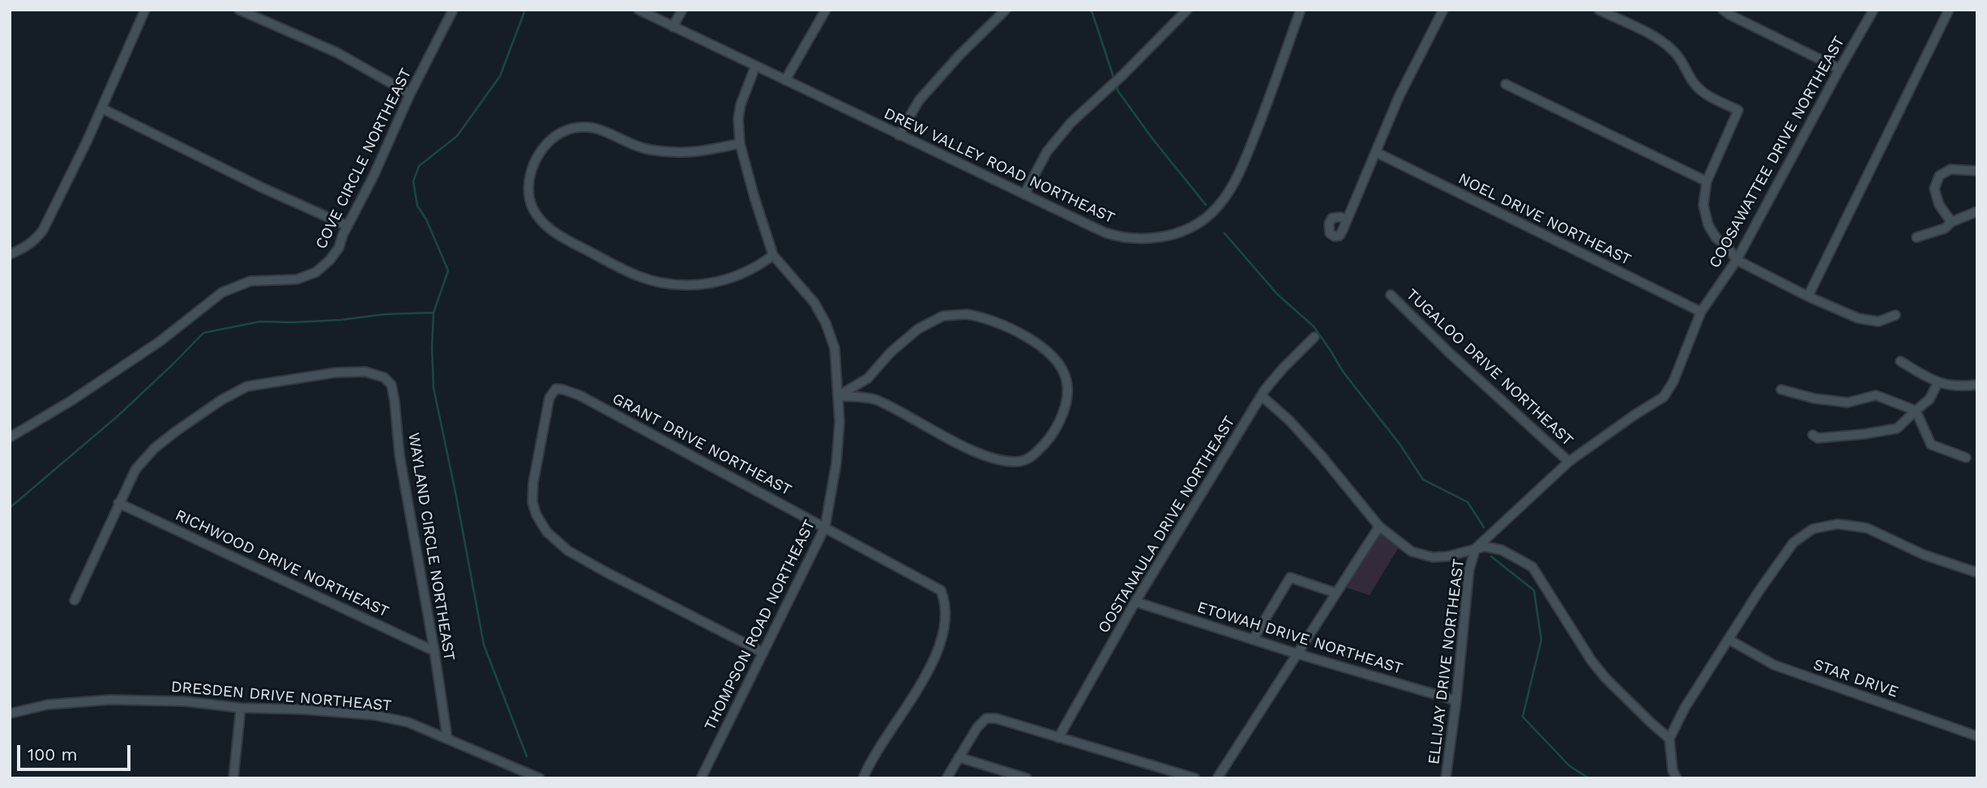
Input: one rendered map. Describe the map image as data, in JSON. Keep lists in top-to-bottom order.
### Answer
{
  "streets": {
    "street": [
      "COOSAWATTEE DRIVE NORTHEAST",
      "COVE CIRCLE NORTHEAST",
      "DREW VALLEY ROAD NORTHEAST",
      "NOEL DRIVE NORTHEAST",
      "TUGALOO DRIVE NORTHEAST",
      "GRANT DRIVE NORTHEAST",
      "OOSTANAULA DRIVE NORTHEAST",
      "WAYLAND CIRCLE NORTHEAST",
      "RICHWOOD DRIVE NORTHEAST",
      "THOMPSON ROAD NORTHEAST",
      "ETOWAH DRIVE NORTHEAST",
      "ELLIJAY DRIVE NORTHEAST",
      "STAR DRIVE",
      "DRESDEN DRIVE NORTHEAST"
    ]
  },
  "crossings": [
    ["COOSAWATTEE DRIVE NORTHEAST", "NOEL DRIVE NORTHEAST"],
    ["COOSAWATTEE DRIVE NORTHEAST", "TUGALOO DRIVE NORTHEAST"],
    ["COOSAWATTEE DRIVE NORTHEAST", "ELLIJAY DRIVE NORTHEAST"],
    ["DREW VALLEY ROAD NORTHEAST", "THOMPSON ROAD NORTHEAST"],
    ["GRANT DRIVE NORTHEAST", "THOMPSON ROAD NORTHEAST"],
    ["OOSTANAULA DRIVE NORTHEAST", "ETOWAH DRIVE NORTHEAST"],
    ["WAYLAND CIRCLE NORTHEAST", "RICHWOOD DRIVE NORTHEAST"],
    ["WAYLAND CIRCLE NORTHEAST", "DRESDEN DRIVE NORTHEAST"],
    ["ETOWAH DRIVE NORTHEAST", "ELLIJAY DRIVE NORTHEAST"]
  ],
  "scale_bar": "100 m"
}
